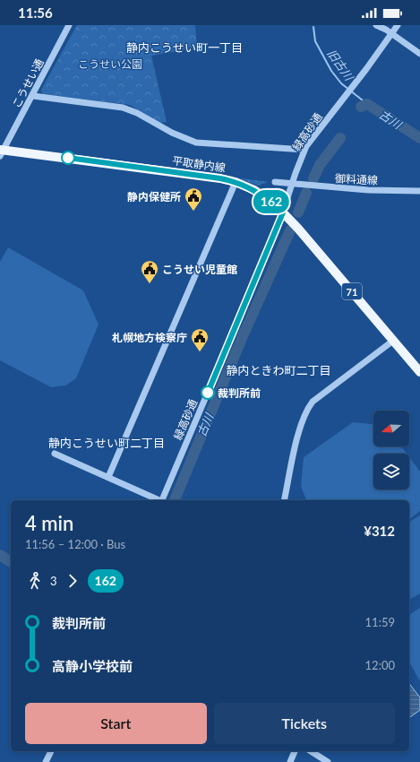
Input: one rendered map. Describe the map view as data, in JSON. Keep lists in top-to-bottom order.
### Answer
{
  "streets": {
    "main road": ["平取静内線", "71"],
    "street": ["こうせい通", "緑高砂通", "御料通線"]
  },
  "crossings": [
    ["こうせい通", "平取静内線"],
    ["緑高砂通", "平取静内線"],
    ["緑高砂通", "御料通線"]
  ],
  "districts": ["静内こうせい町一丁目", "静内ときわ町二丁目", "静内こうせい町二丁目"],
  "water": ["旧古川", "古川"],
  "parks": ["こうせい公園"],
  "places": {
    "public building": ["静内保健所", "こうせい児童館", "札幌地方検察庁"],
    "other": ["裁判所前"]
  },
  "lines": ["bus line 162"],
  "north": "left",
  "page": {
    "status": "11:56",
    "on_map": "162",
    "heading": ["4 min", "11:56 – 12:00 · Bus", "¥312"],
    "legs": ["3", "162"],
    "list": [
      {
        "name": "裁判所前",
        "value": "11:59"
      },
      {
        "name": "高静小学校前",
        "value": "12:00"
      }
    ],
    "buttons": ["Start", "Tickets"]
  }
}
